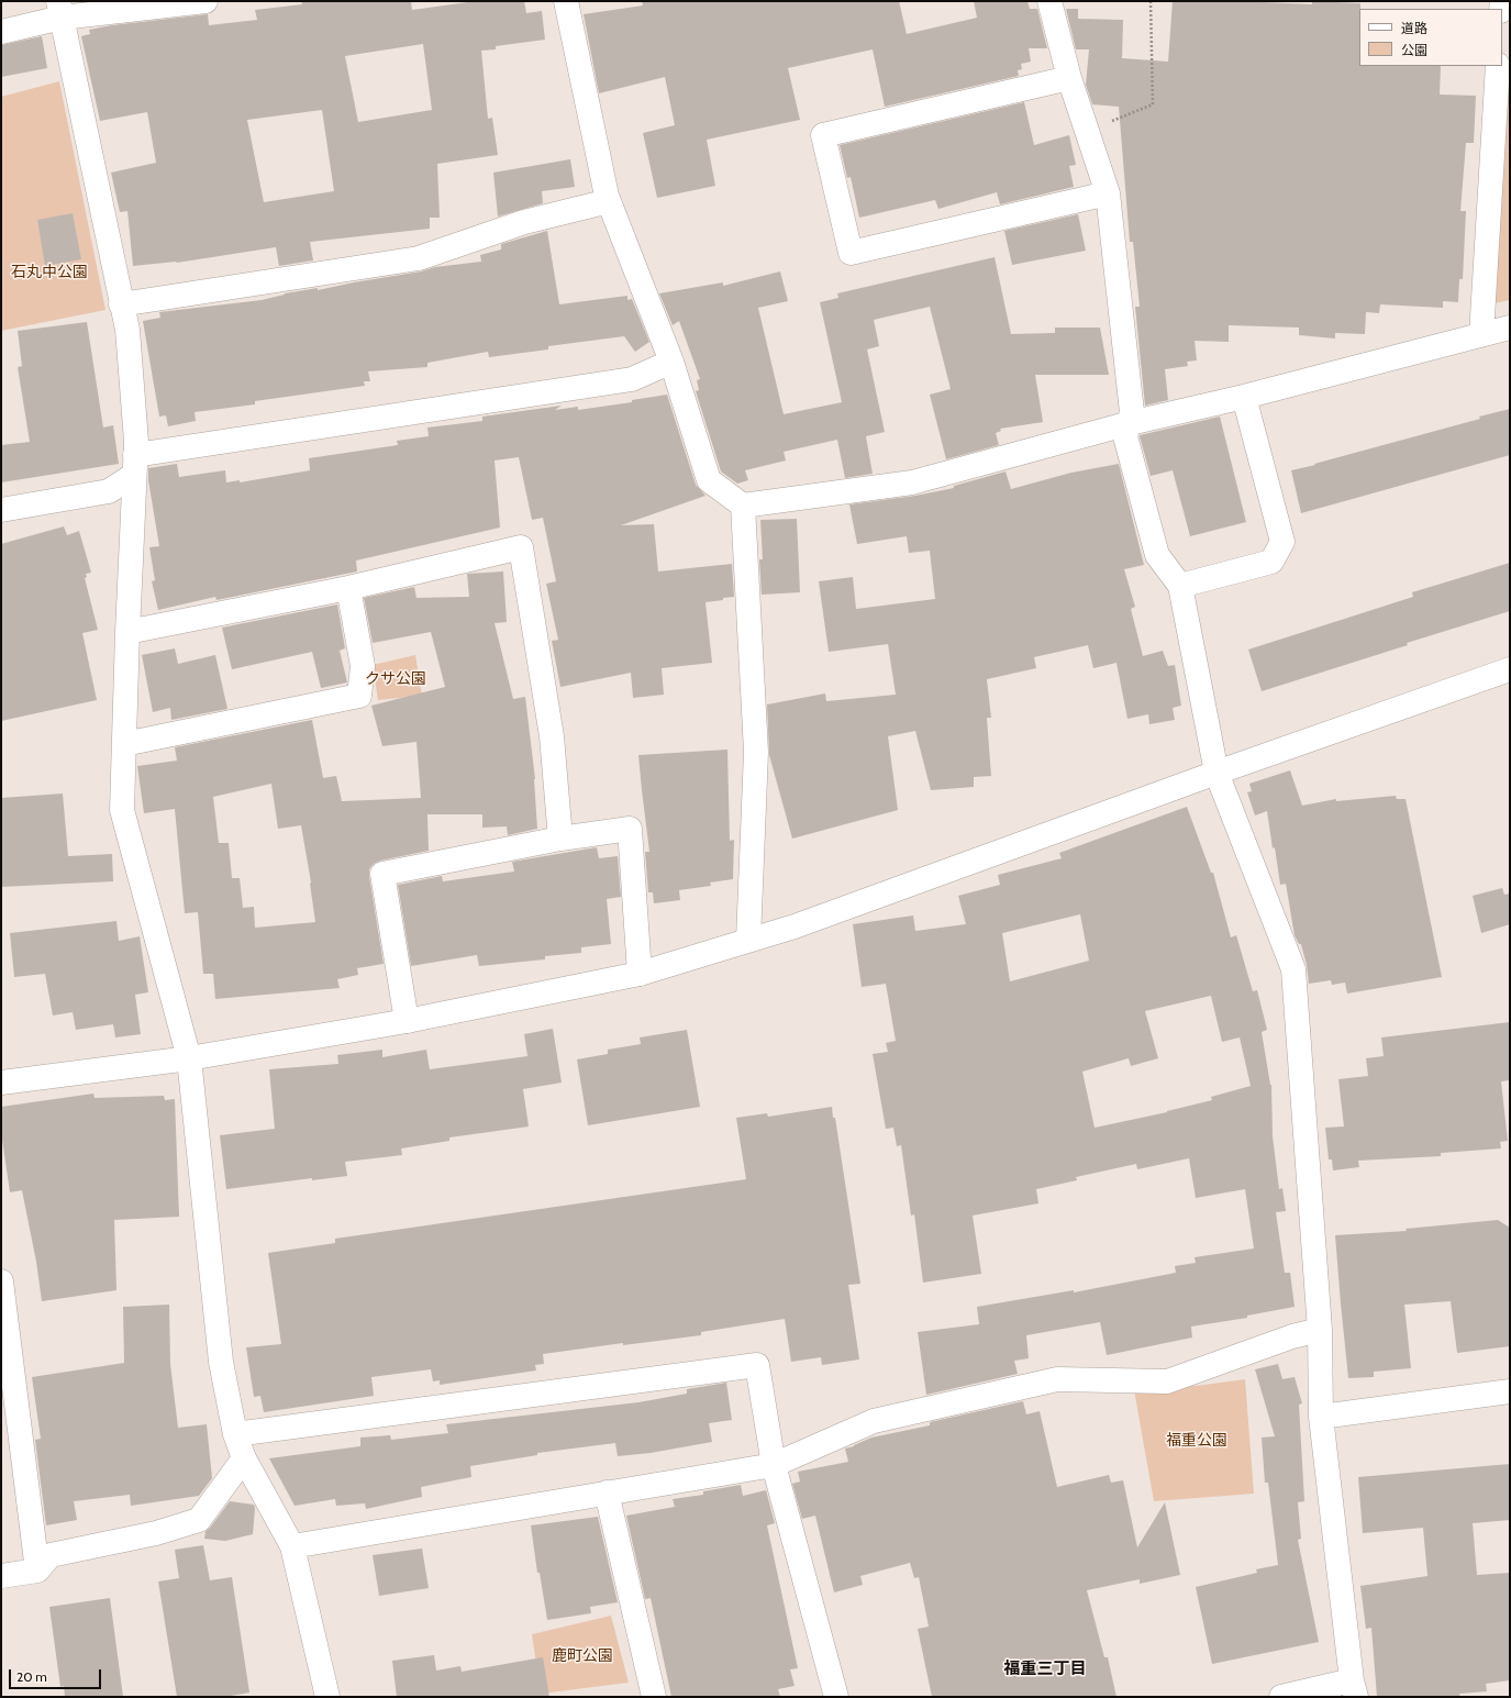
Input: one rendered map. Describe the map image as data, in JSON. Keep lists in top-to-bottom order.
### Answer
{
  "districts": ["福重三丁目"],
  "parks": [
    "石丸中公園",
    "クサ公園",
    "福重公園",
    "鹿町公園"
  ],
  "legend": ["道路", "公園"],
  "scale_bar": "20 m"
}
